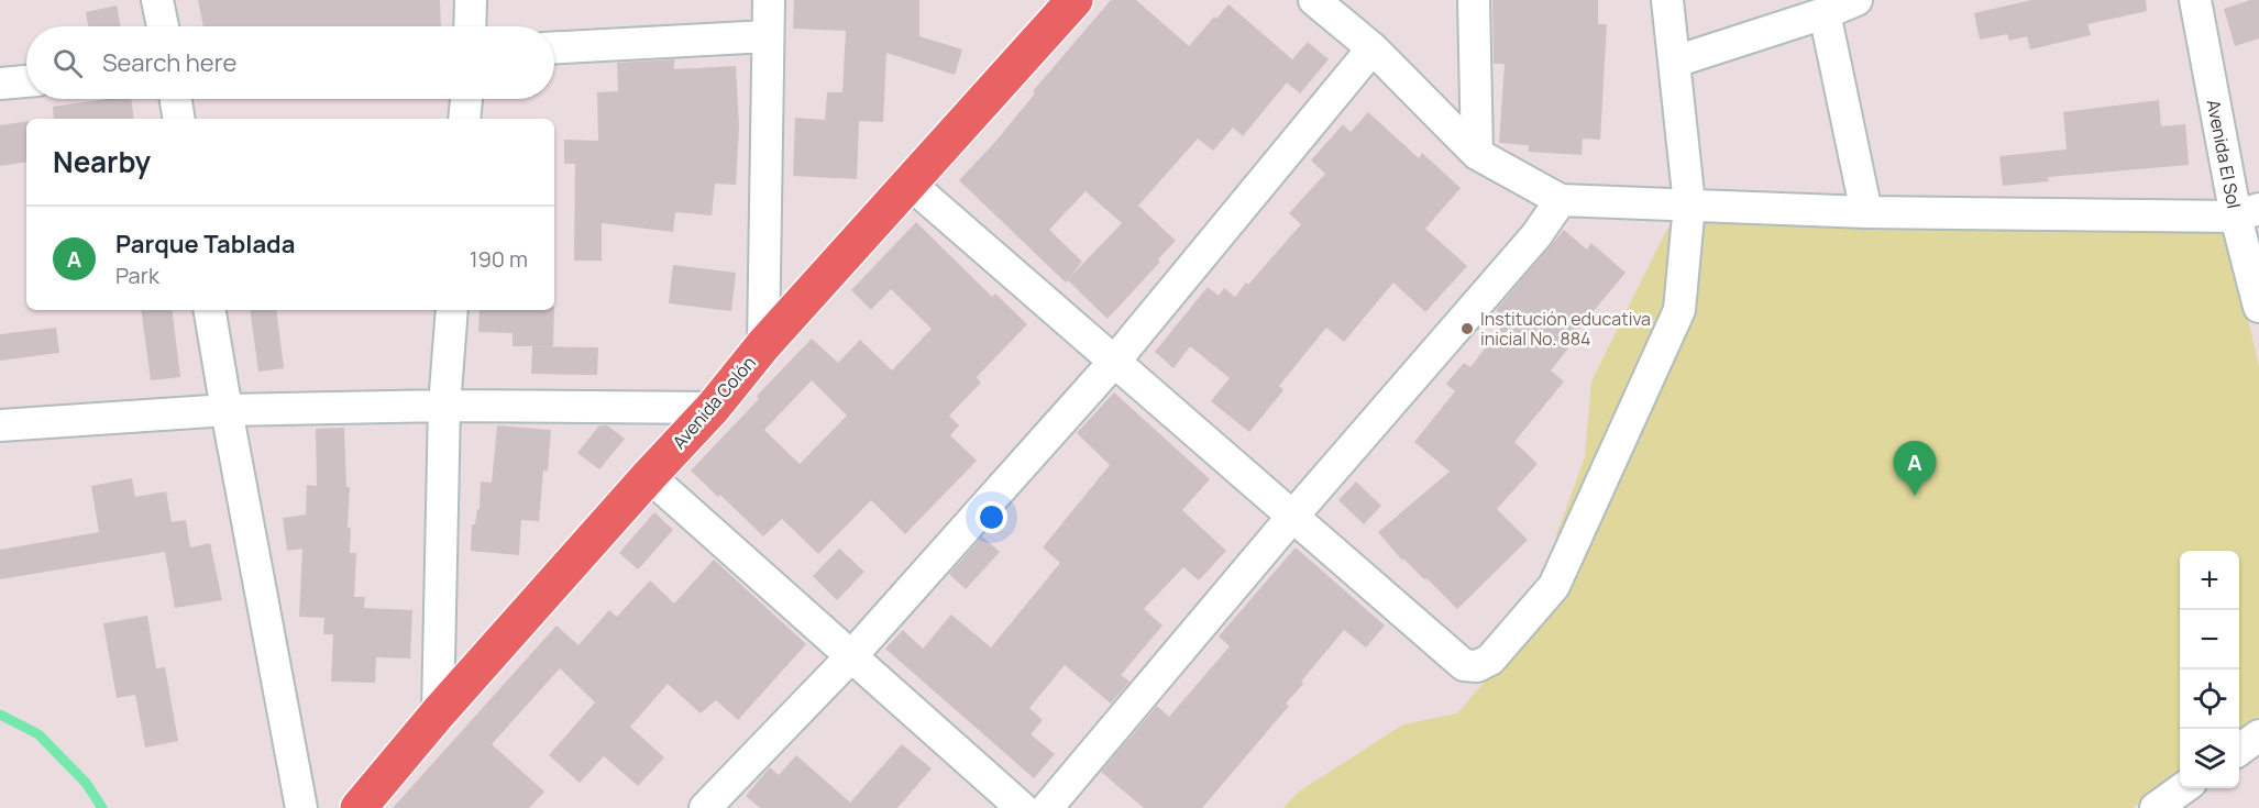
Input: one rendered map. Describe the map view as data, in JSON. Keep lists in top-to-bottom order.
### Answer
{
  "streets": {
    "main road": ["Avenida Colón"],
    "street": ["Avenida El Sol"]
  },
  "places": ["Institución educativa inicial No. 884"],
  "page": {
    "search": "Search here",
    "heading": "Nearby",
    "list": [
      {
        "mark": "A",
        "name": "Parque Tablada",
        "note": "Park",
        "value": "190 m"
      }
    ],
    "pins": "A",
    "map_buttons": ["+", "−"]
  }
}
